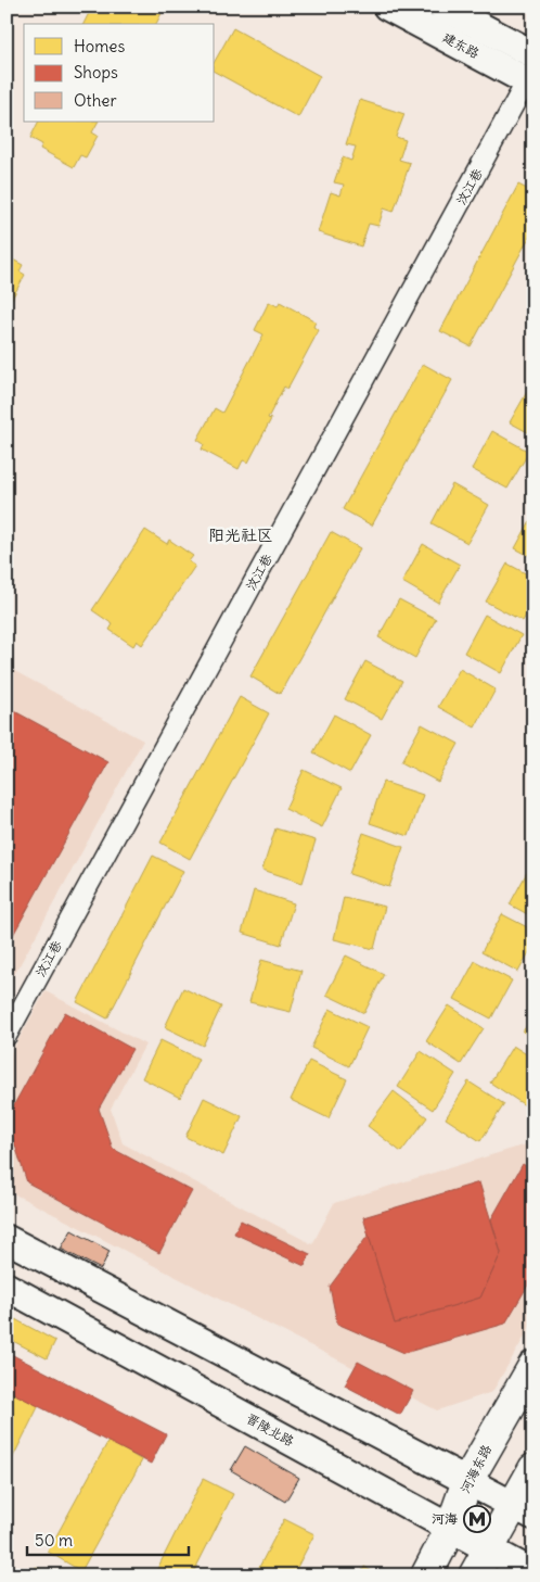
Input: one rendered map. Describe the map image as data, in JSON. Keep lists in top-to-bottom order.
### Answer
{
  "streets": {
    "main road": ["建东路", "晋陵北路", "河海东路"],
    "street": ["汶江巷"]
  },
  "crossings": [
    ["建东路", "汶江巷"],
    ["晋陵北路", "河海东路"]
  ],
  "districts": ["阳光社区"],
  "places": {
    "metro station": ["河海"]
  },
  "legend": ["Homes", "Shops", "Other"],
  "scale_bar": "50 m"
}
